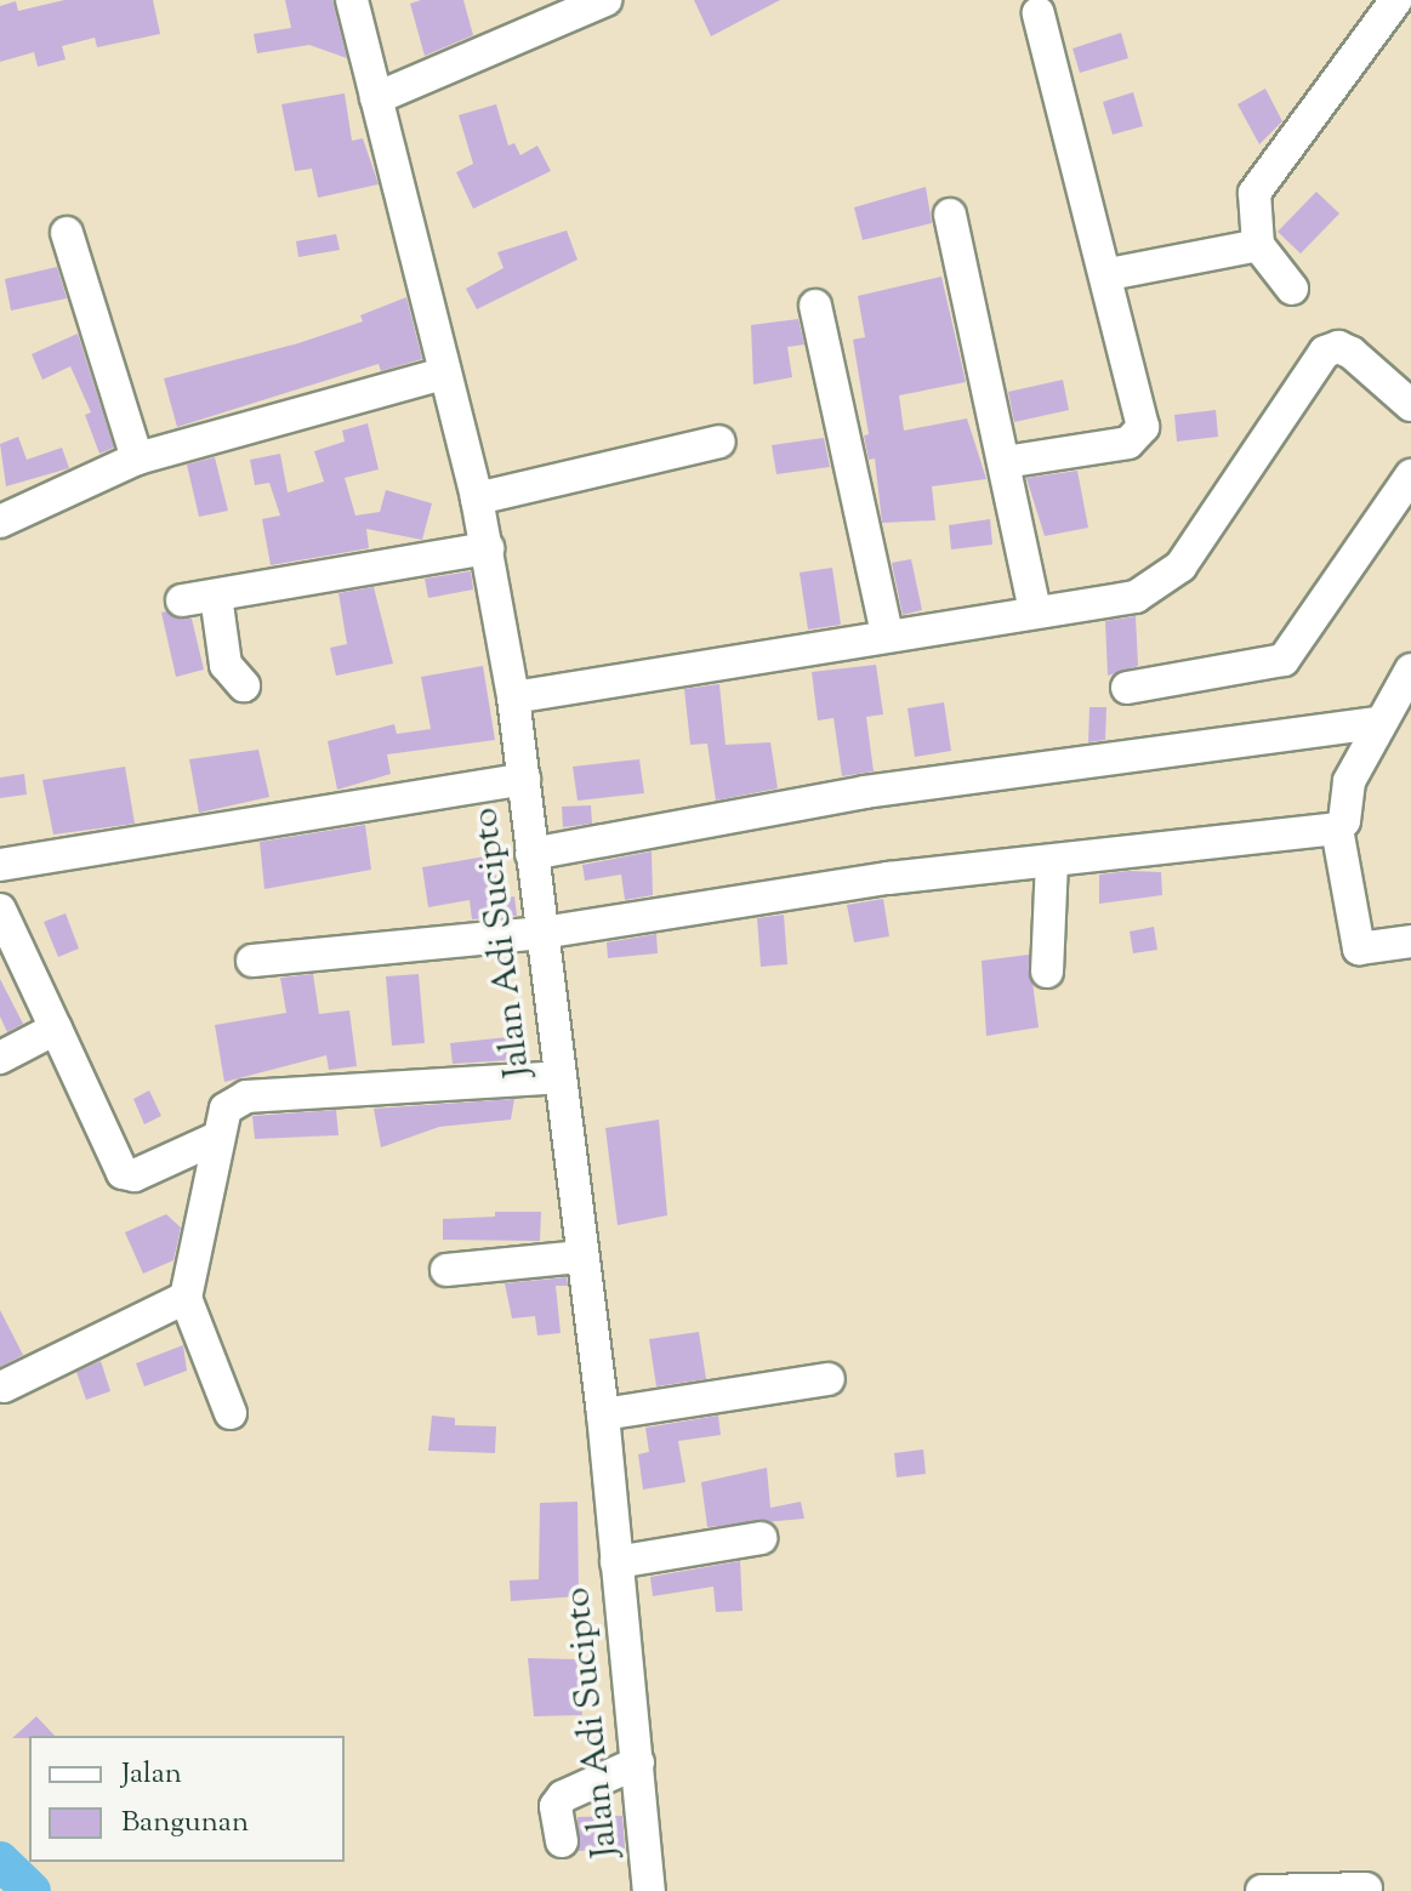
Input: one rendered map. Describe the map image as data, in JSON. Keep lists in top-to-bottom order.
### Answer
{
  "streets": {
    "street": ["Jalan Adi Sucipto"]
  },
  "legend": ["Jalan", "Bangunan"]
}
